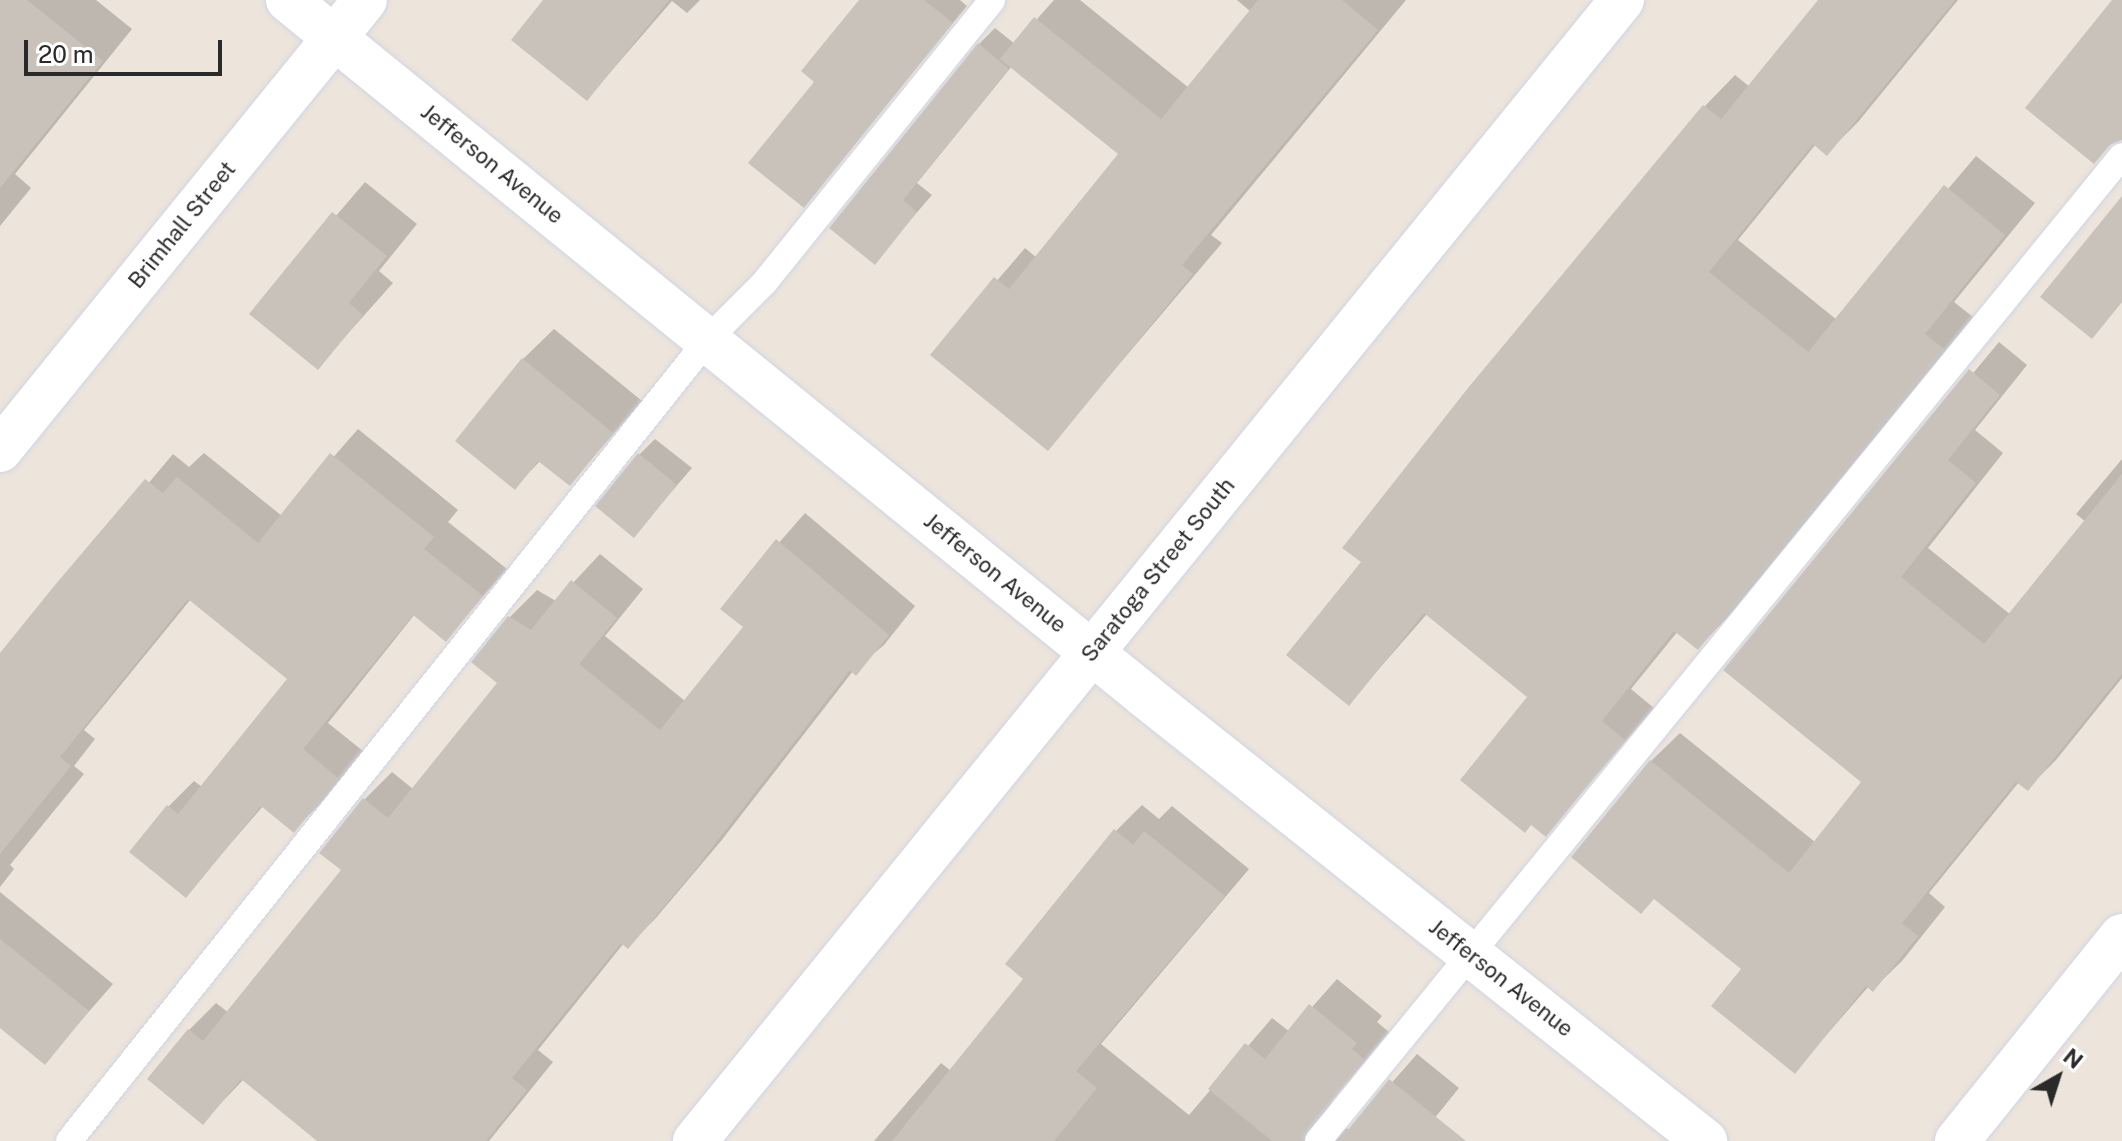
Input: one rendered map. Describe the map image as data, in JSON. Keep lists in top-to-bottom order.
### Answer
{
  "streets": {
    "street": ["Jefferson Avenue", "Brimhall Street", "Saratoga Street South"]
  },
  "crossings": [
    ["Jefferson Avenue", "Brimhall Street"],
    ["Jefferson Avenue", "Saratoga Street South"]
  ],
  "scale_bar": "20 m",
  "north": "top right"
}
